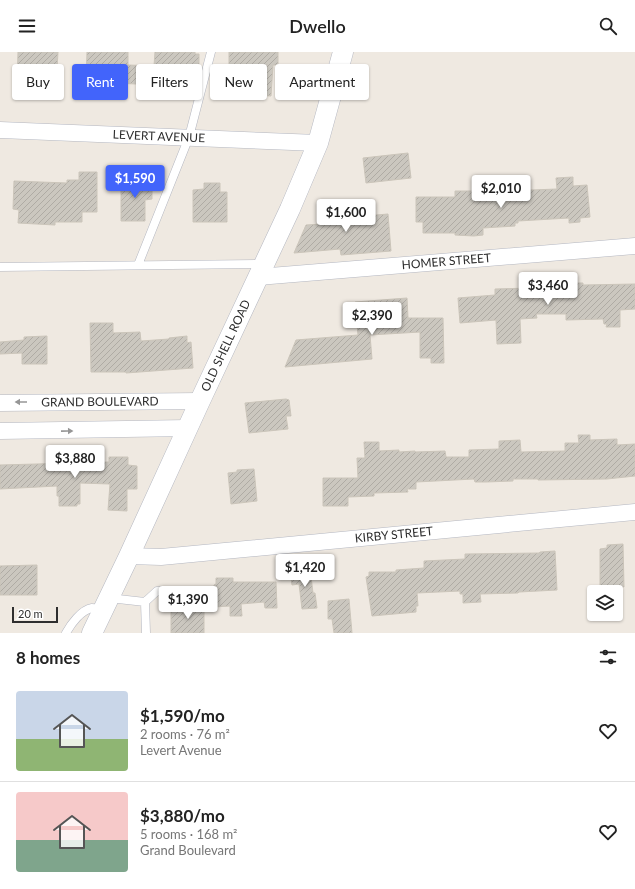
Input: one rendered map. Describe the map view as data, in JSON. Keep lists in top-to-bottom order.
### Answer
{
  "streets": {
    "street": [
      "LEVERT AVENUE",
      "HOMER STREET",
      "OLD SHELL ROAD",
      "GRAND BOULEVARD",
      "KIRBY STREET"
    ]
  },
  "crossings": [
    ["LEVERT AVENUE", "OLD SHELL ROAD"],
    ["HOMER STREET", "OLD SHELL ROAD"],
    ["OLD SHELL ROAD", "GRAND BOULEVARD"],
    ["OLD SHELL ROAD", "KIRBY STREET"]
  ],
  "scale_bar": "20 m",
  "page": {
    "header": "Dwello",
    "chip": [
      "Buy",
      "Rent",
      "Filters",
      "New",
      "Apartment"
    ],
    "price": [
      "$1,590",
      "$2,010",
      "$1,600",
      "$3,460",
      "$2,390",
      "$3,880",
      "$1,420",
      "$1,390"
    ],
    "scale": "20 m",
    "heading": "8 homes",
    "list": [
      {
        "name": "$1,590/mo",
        "note": "2 rooms · 76 m² · Levert Avenue"
      },
      {
        "name": "$3,880/mo",
        "note": "5 rooms · 168 m² · Grand Boulevard"
      }
    ]
  }
}
